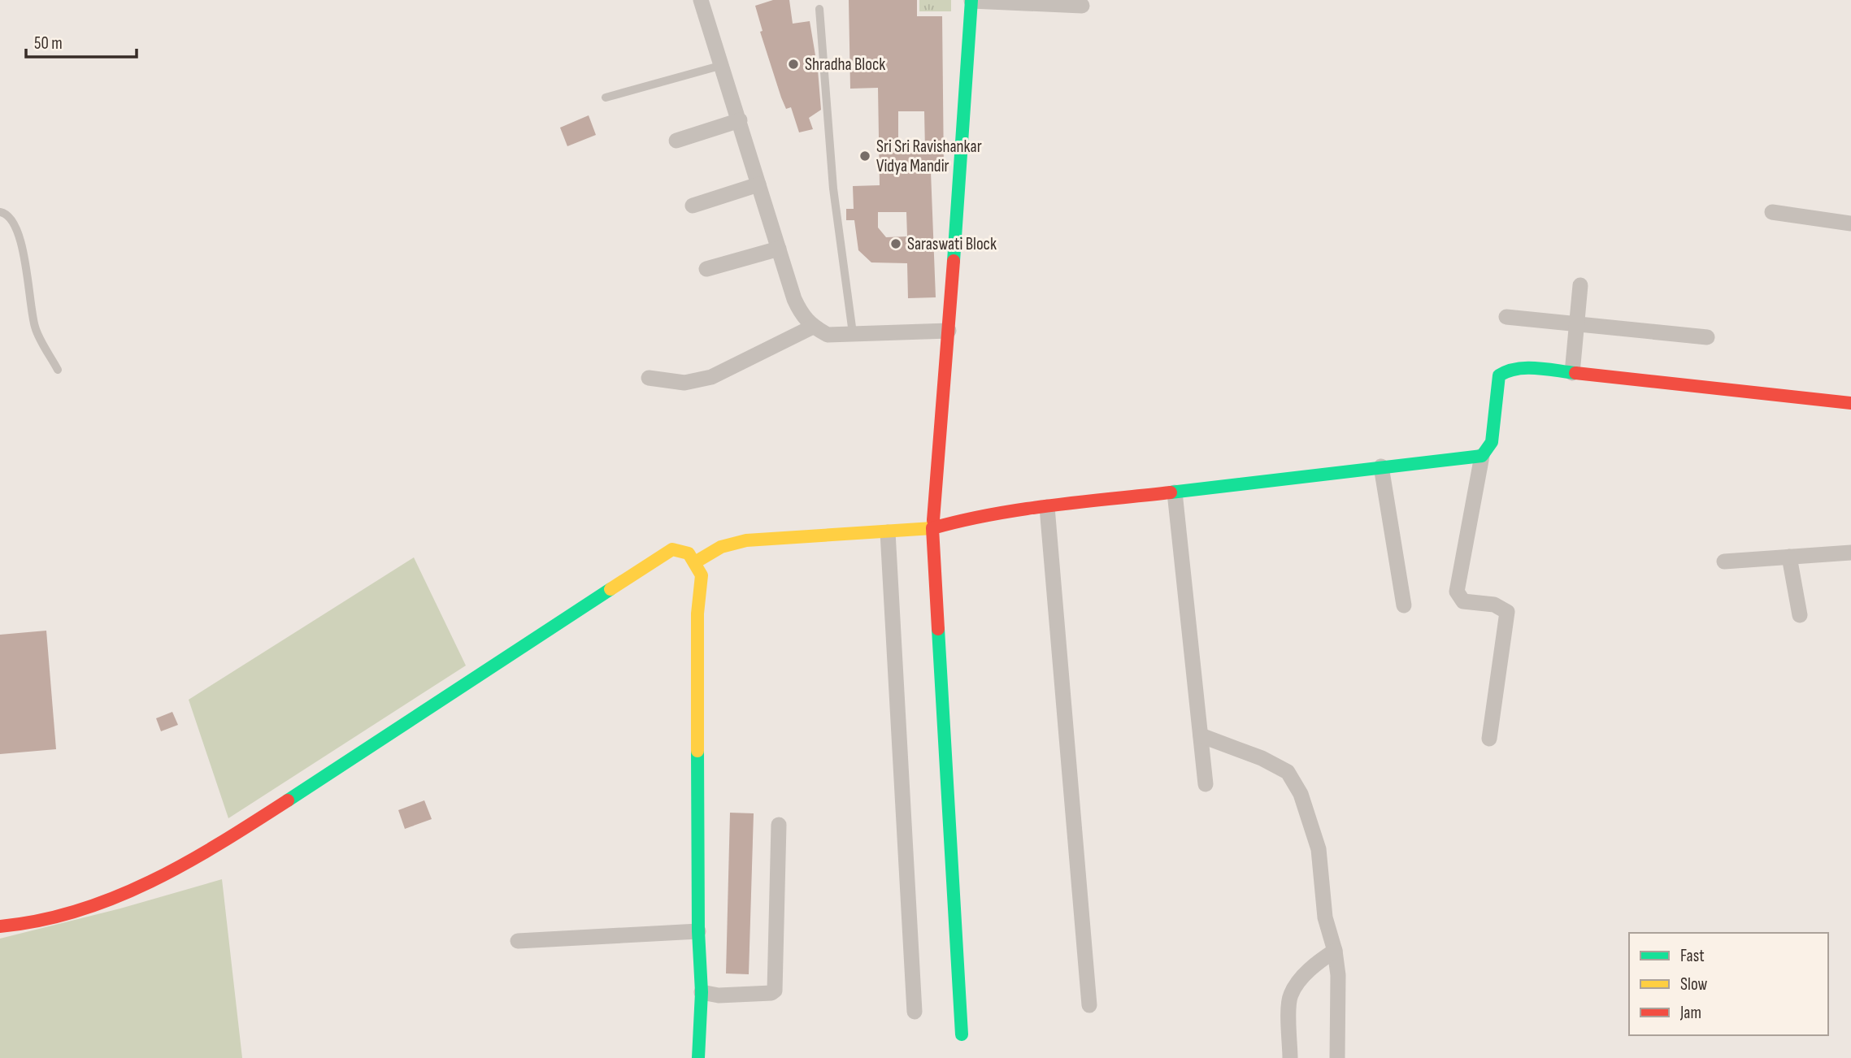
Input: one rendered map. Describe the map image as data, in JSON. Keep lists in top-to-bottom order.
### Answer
{
  "places": ["Shradha Block", "Sri Sri Ravishankar Vidya Mandir", "Saraswati Block"],
  "legend": ["Fast", "Slow", "Jam"],
  "scale_bar": "50 m"
}
